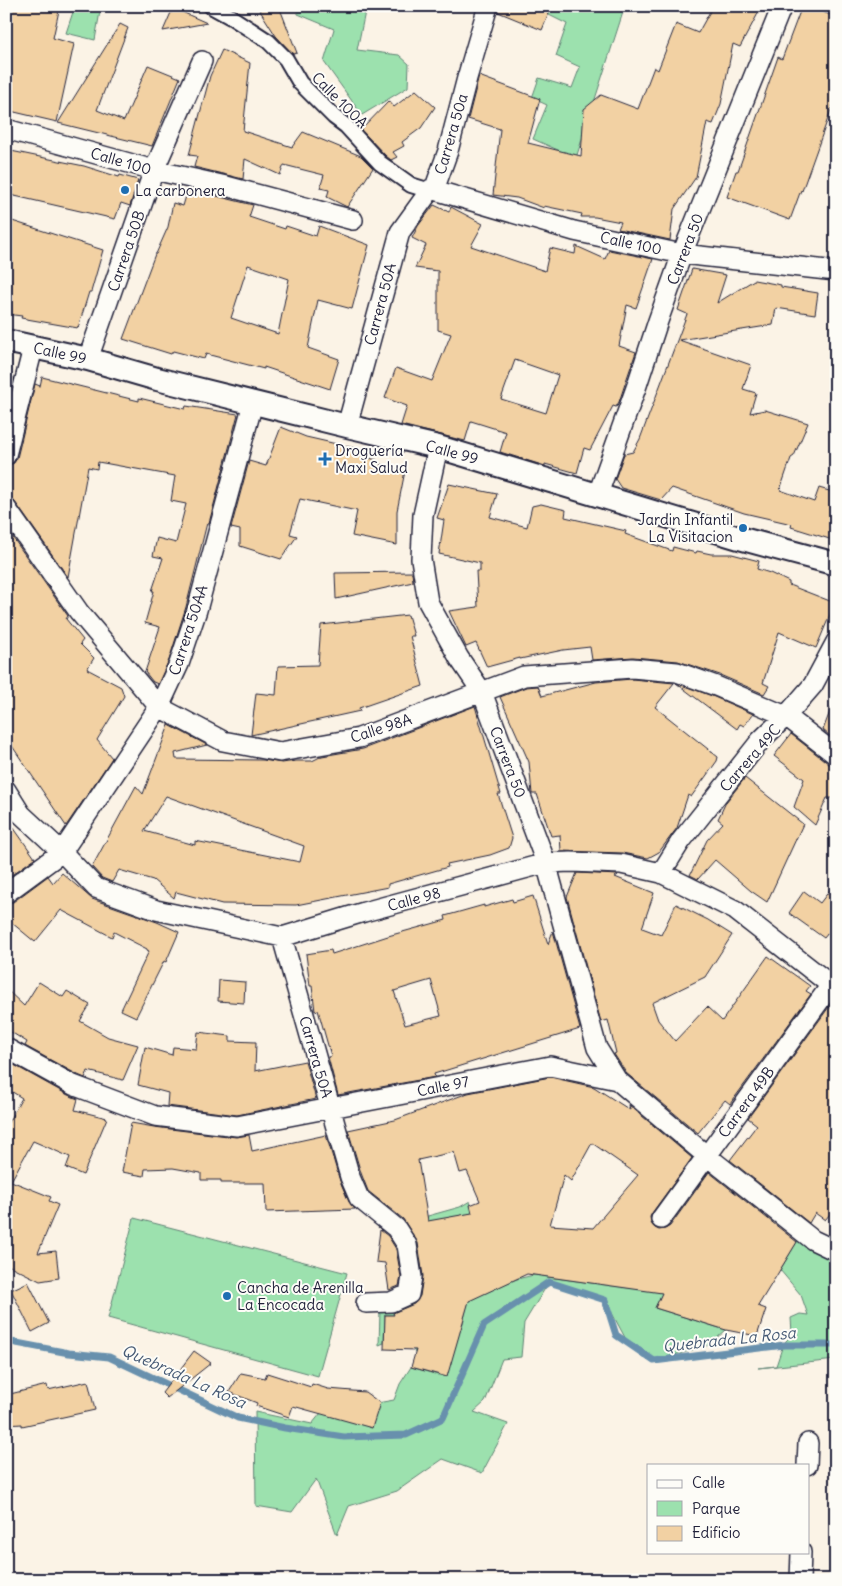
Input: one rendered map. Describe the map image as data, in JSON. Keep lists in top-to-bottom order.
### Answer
{
  "streets": {
    "street": [
      "Calle 100A",
      "Carrera 50a",
      "Calle 100",
      "Carrera 50",
      "Carrera 50B",
      "Carrera 50A",
      "Calle 99",
      "Carrera 50AA",
      "Calle 98A",
      "Carrera 49C",
      "Calle 98",
      "Calle 97",
      "Carrera 49B"
    ]
  },
  "crossings": [
    ["Calle 100A", "Carrera 50a"],
    ["Calle 100A", "Calle 100"],
    ["Calle 100A", "Carrera 50A"],
    ["Carrera 50a", "Calle 100"],
    ["Carrera 50a", "Carrera 50A"],
    ["Calle 100", "Carrera 50"],
    ["Calle 100", "Carrera 50B"],
    ["Calle 100", "Carrera 50A"],
    ["Carrera 50", "Calle 99"],
    ["Carrera 50", "Calle 98A"],
    ["Carrera 50", "Calle 98"],
    ["Carrera 50", "Calle 97"],
    ["Carrera 50B", "Calle 99"],
    ["Carrera 50A", "Calle 99"],
    ["Carrera 50A", "Calle 98"],
    ["Carrera 50A", "Calle 97"],
    ["Calle 99", "Carrera 50AA"],
    ["Carrera 50AA", "Calle 98A"],
    ["Carrera 50AA", "Calle 98"],
    ["Calle 98A", "Carrera 49C"],
    ["Carrera 49C", "Calle 98"],
    ["Calle 98", "Carrera 49B"],
    ["Calle 97", "Carrera 49B"]
  ],
  "water": ["Quebrada La Rosa"],
  "places": {
    "other": ["La carbonera", "Jardin Infantil La Visitacion", "Cancha de Arenilla La Encocada"],
    "health": ["Droguería Maxi Salud"]
  },
  "legend": ["Calle", "Parque", "Edificio"]
}
